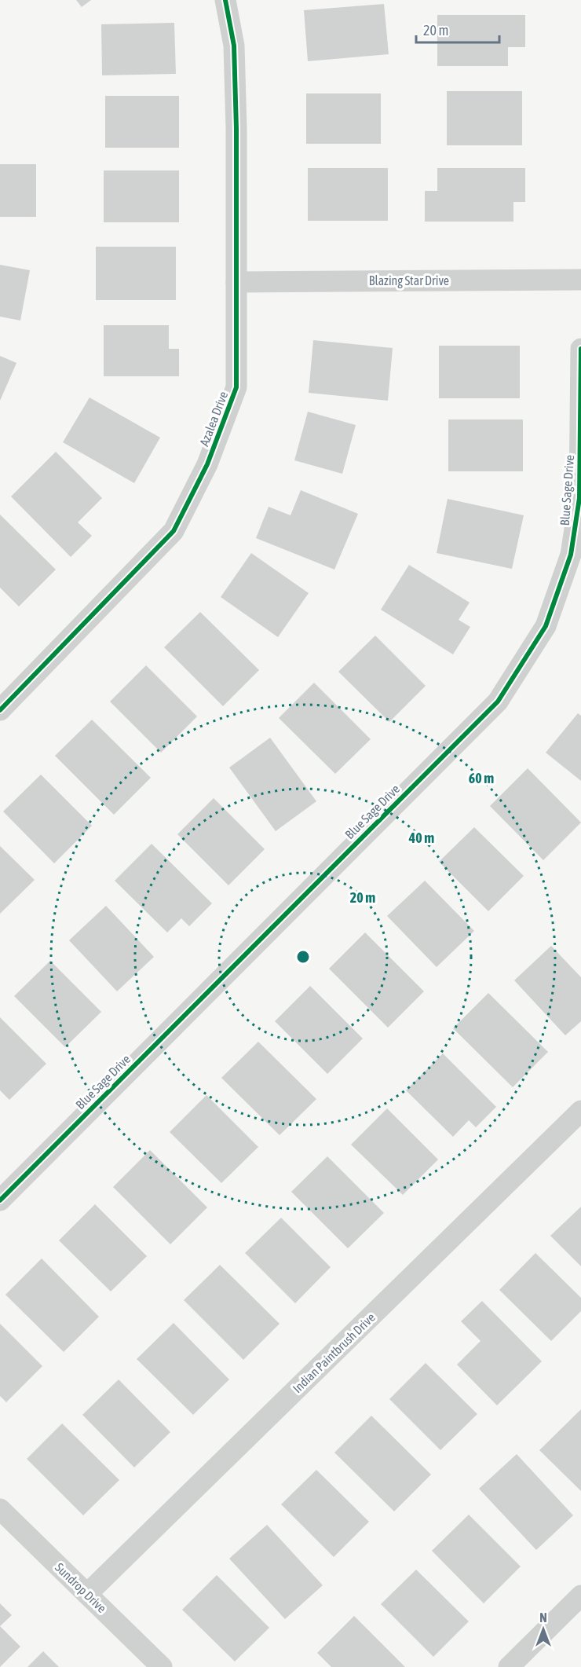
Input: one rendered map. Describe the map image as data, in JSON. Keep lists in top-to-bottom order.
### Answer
{
  "streets": {
    "street": [
      "Blazing Star Drive",
      "Azalea Drive",
      "Blue Sage Drive",
      "Indian Paintbrush Drive",
      "Sundrop Drive"
    ]
  },
  "crossings": [
    ["Blazing Star Drive", "Azalea Drive"],
    ["Indian Paintbrush Drive", "Sundrop Drive"]
  ],
  "scale_bar": "20 m",
  "north": "top",
  "rings": ["60 m", "40 m", "20 m"]
}
